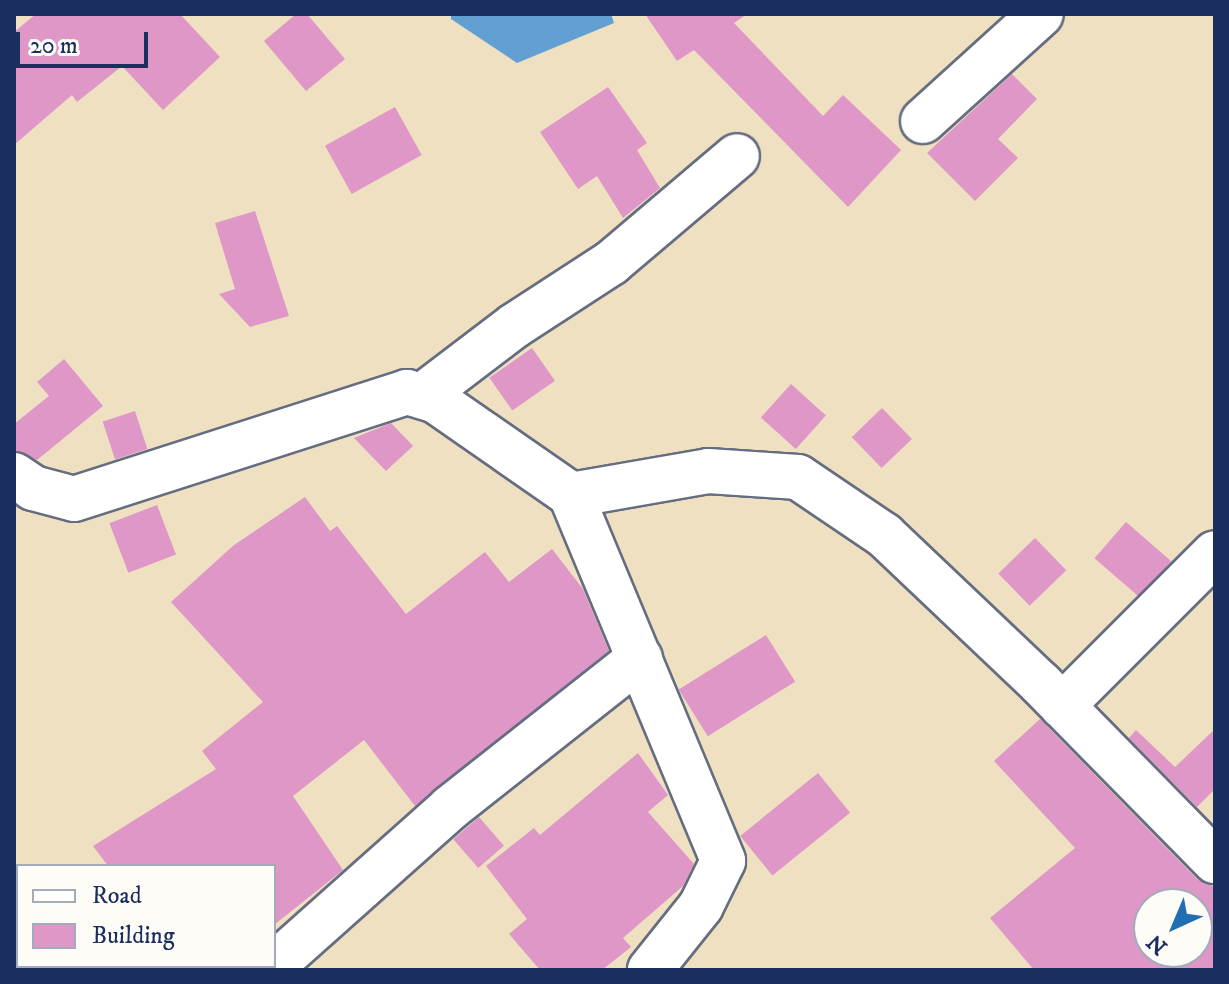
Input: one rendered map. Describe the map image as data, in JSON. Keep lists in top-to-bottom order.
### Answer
{
  "legend": ["Road", "Building"],
  "scale_bar": "20 m",
  "north": "bottom left"
}
